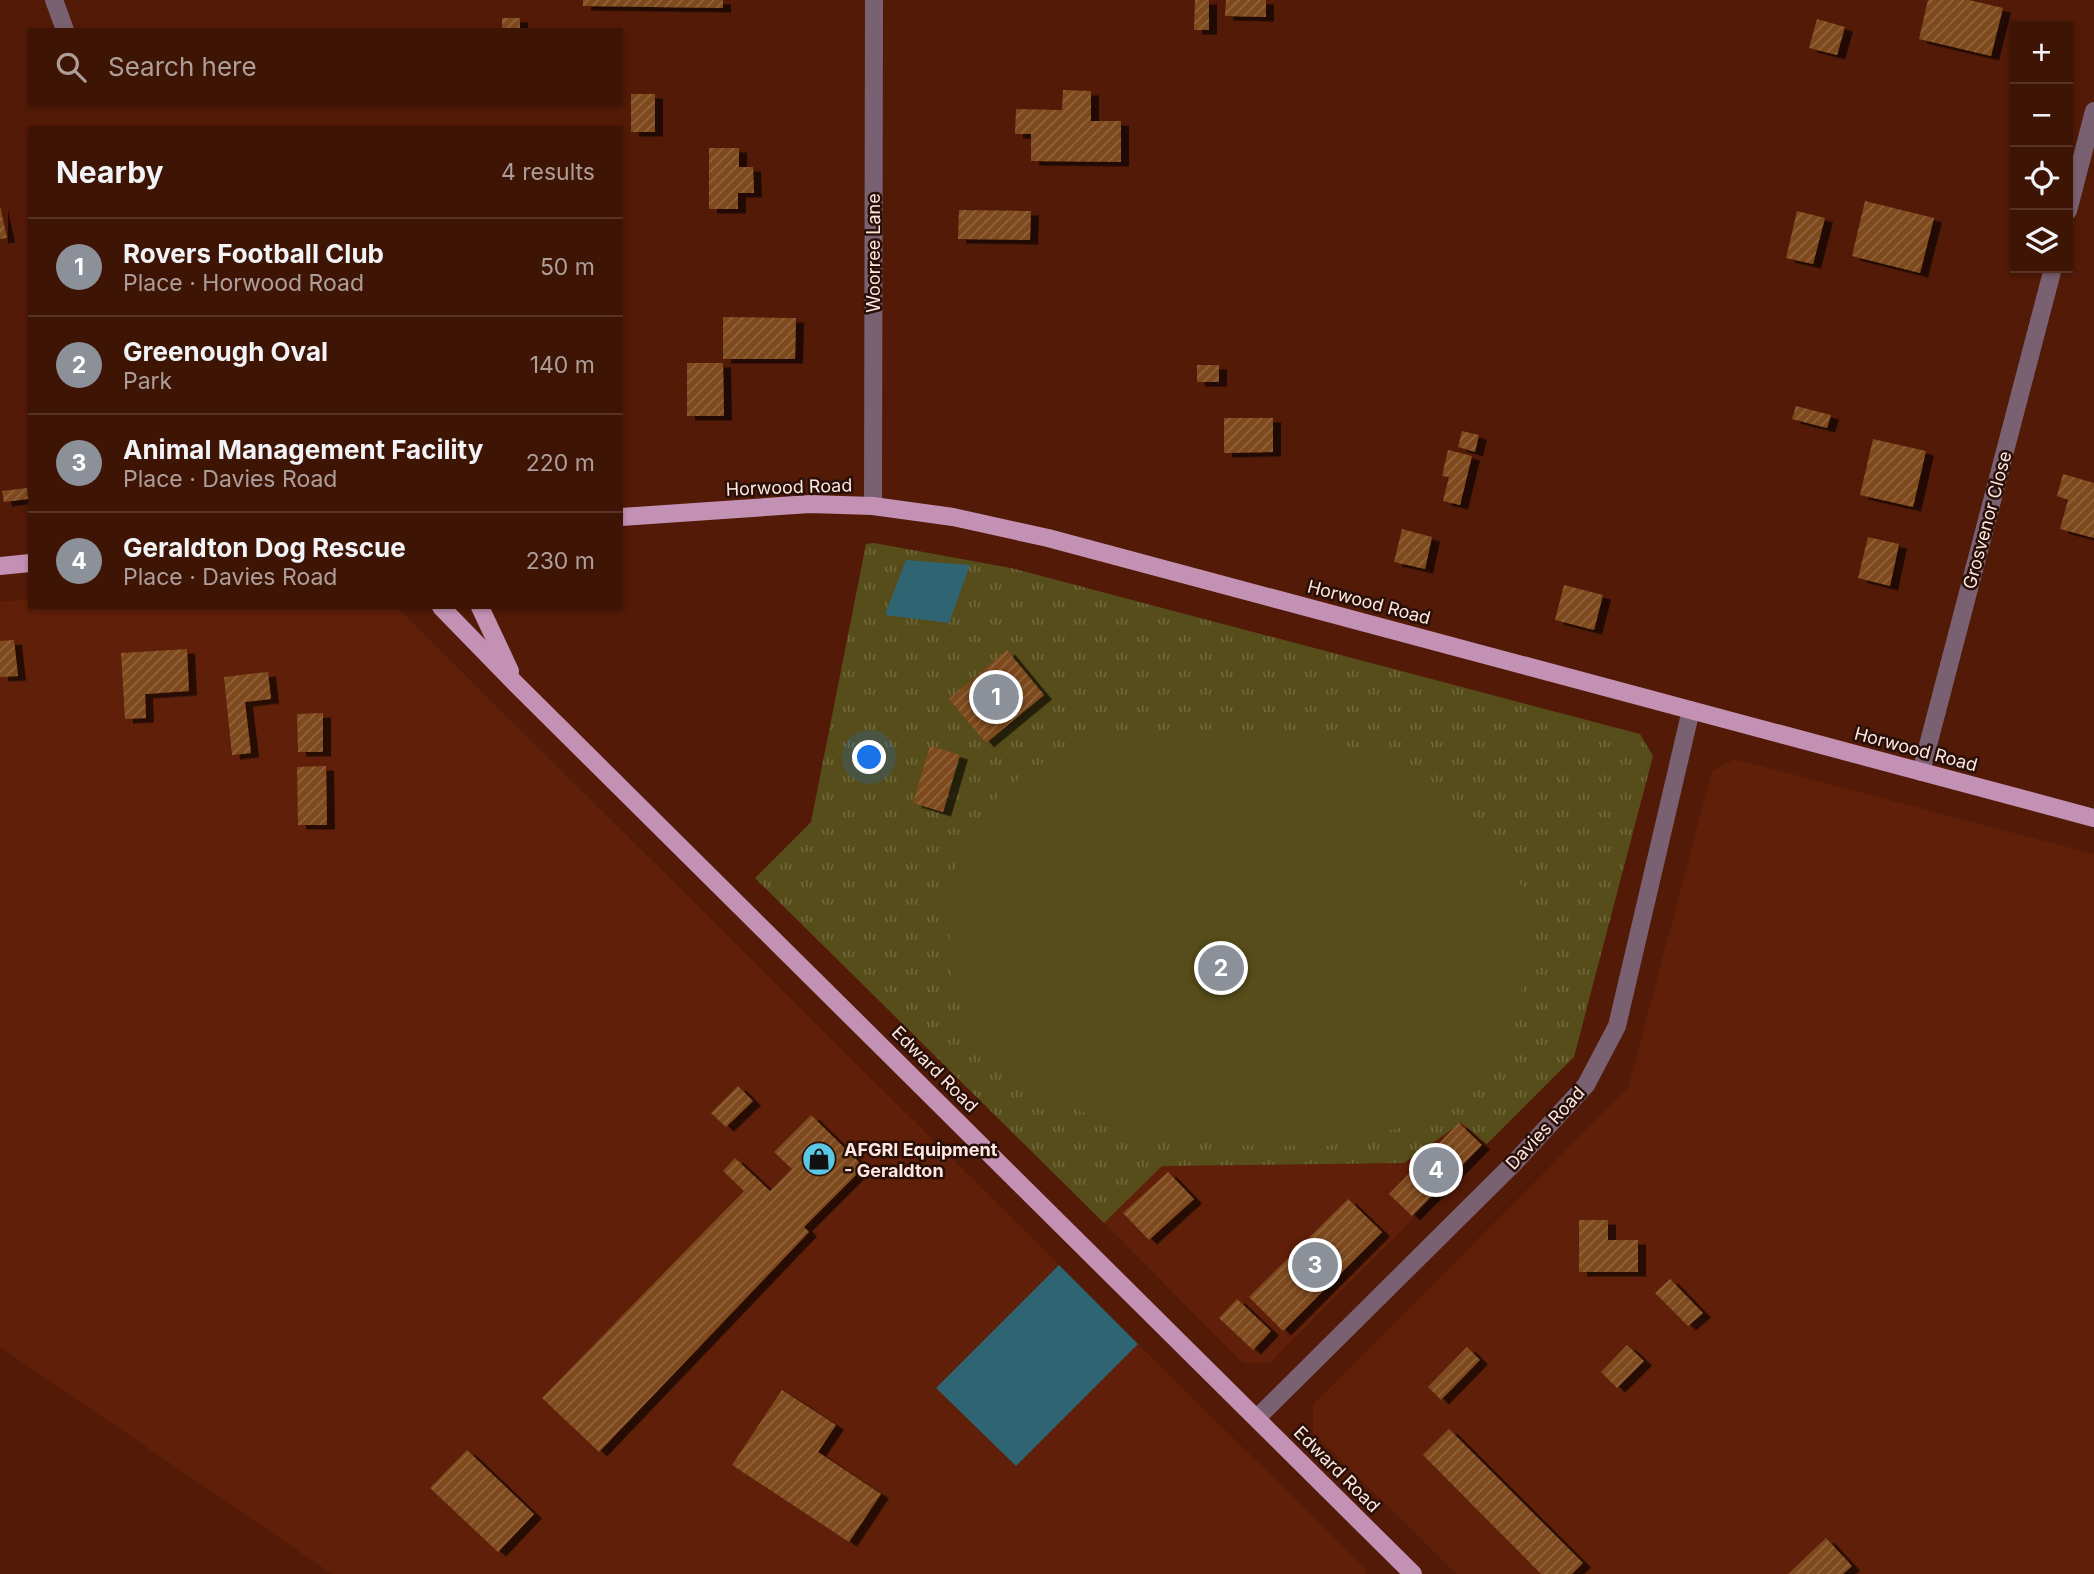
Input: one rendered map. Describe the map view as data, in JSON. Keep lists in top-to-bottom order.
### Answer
{
  "streets": {
    "main road": ["Horwood Road", "Edward Road"],
    "street": ["Woorree Lane", "Grosvenor Close", "Davies Road"]
  },
  "crossings": [
    ["Woorree Lane", "Horwood Road"],
    ["Horwood Road", "Grosvenor Close"],
    ["Horwood Road", "Davies Road"],
    ["Edward Road", "Davies Road"]
  ],
  "places": {
    "shop": ["AFGRI Equipment - Geraldton"]
  },
  "page": {
    "map_buttons": ["+", "−"],
    "search": "Search here",
    "heading": ["Nearby", "4 results"],
    "list": [
      {
        "mark": "1",
        "name": "Rovers Football Club",
        "note": "Place · Horwood Road",
        "value": "50 m"
      },
      {
        "mark": "2",
        "name": "Greenough Oval",
        "note": "Park",
        "value": "140 m"
      },
      {
        "mark": "3",
        "name": "Animal Management Facility",
        "note": "Place · Davies Road",
        "value": "220 m"
      },
      {
        "mark": "4",
        "name": "Geraldton Dog Rescue",
        "note": "Place · Davies Road",
        "value": "230 m"
      }
    ],
    "pins": [
      "1",
      "2",
      "4",
      "3"
    ]
  }
}
